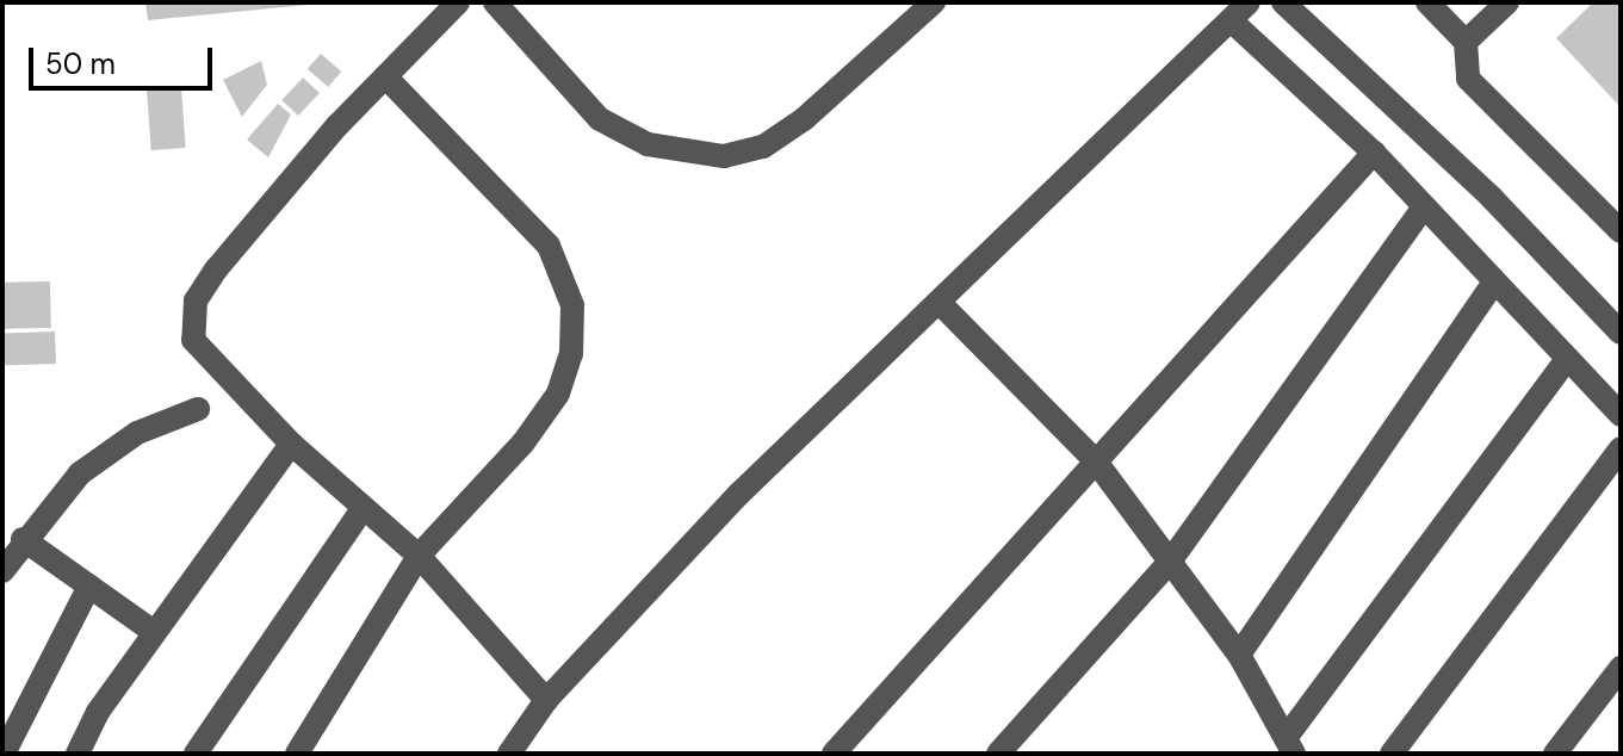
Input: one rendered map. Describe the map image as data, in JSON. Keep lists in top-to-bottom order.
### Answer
{
  "scale_bar": "50 m"
}
